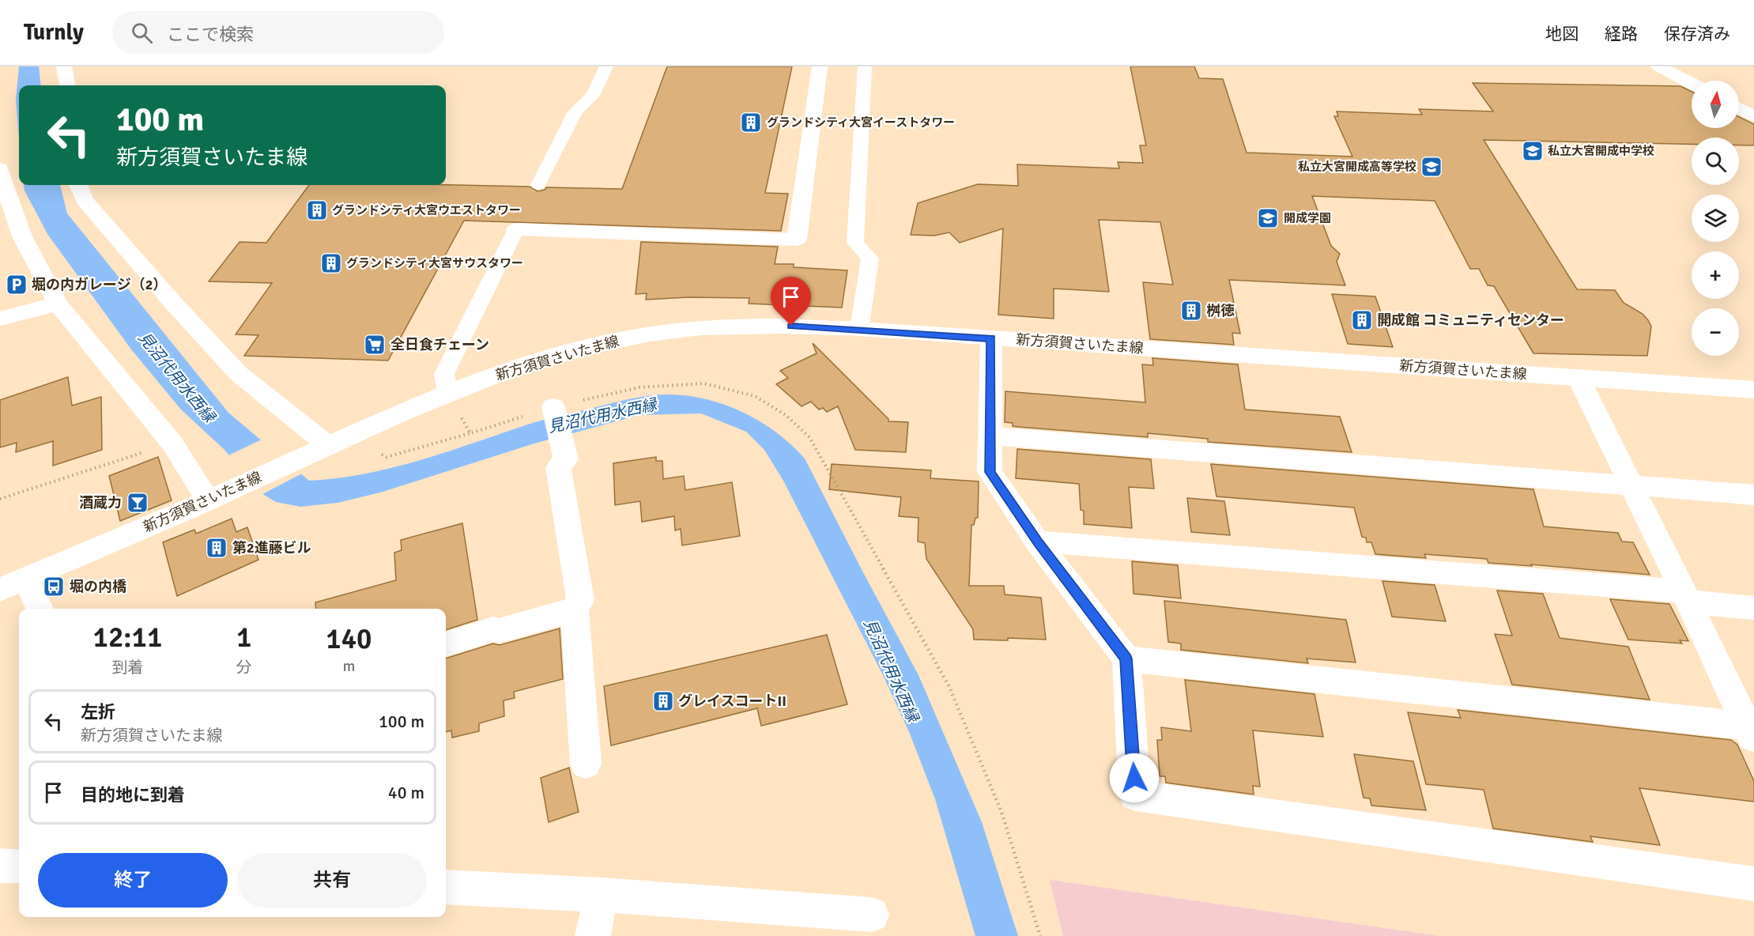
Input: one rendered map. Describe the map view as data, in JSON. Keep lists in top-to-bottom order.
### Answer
{
  "streets": {
    "street": ["新方須賀さいたま線"]
  },
  "water": ["見沼代用水西縁"],
  "places": {
    "building": [
      "グランドシティ大宮イーストタワー",
      "グランドシティ大宮ウエストタワー",
      "グランドシティ大宮サウスタワー",
      "桝徳",
      "開成館 コミュニティセンター",
      "第2進藤ビル",
      "グレイスコートII"
    ],
    "school or university": ["私立大宮開成中学校", "私立大宮開成高等学校", "開成学園"],
    "parking": ["堀の内ガレージ（2）"],
    "supermarket": ["全日食チェーン"],
    "bar": ["酒蔵力"],
    "bus stop": ["堀の内橋"]
  },
  "north": "top",
  "page": {
    "header": "Turnly",
    "search": "ここで検索",
    "nav": ["地図", "経路", "保存済み"],
    "map_buttons": ["+", "−"],
    "turn": ["100 m", "新方須賀さいたま線"],
    "eta": [
      "12:11",
      "到着",
      "1",
      "分",
      "140",
      "m"
    ],
    "list": [
      {
        "name": "左折",
        "note": "新方須賀さいたま線",
        "value": "100 m"
      },
      {
        "name": "目的地に到着",
        "value": "40 m"
      }
    ],
    "buttons": ["終了", "共有"]
  }
}
